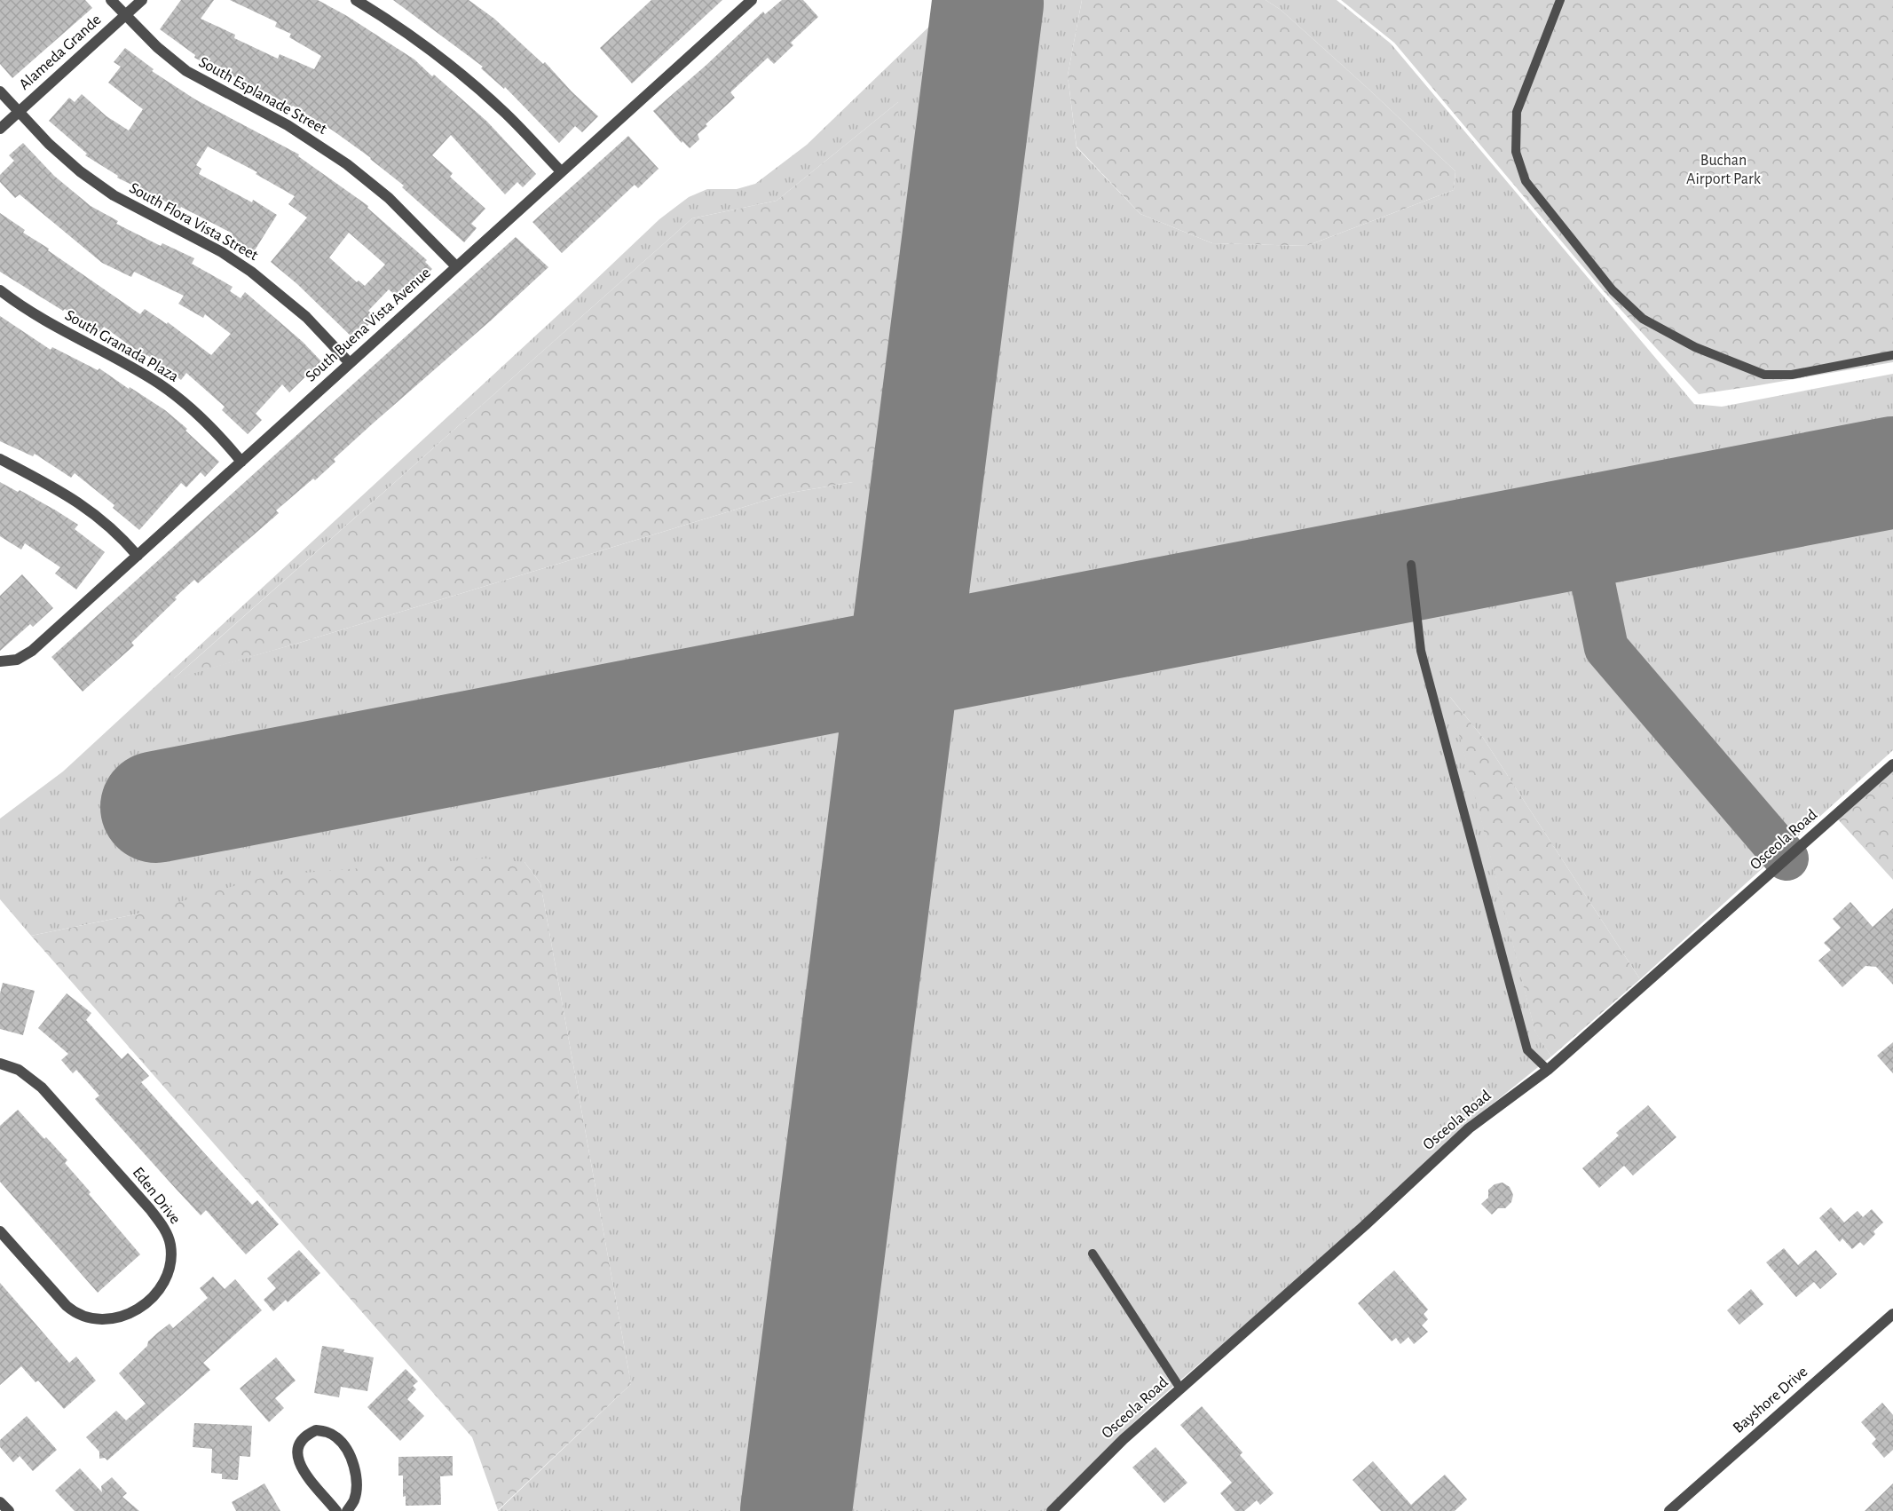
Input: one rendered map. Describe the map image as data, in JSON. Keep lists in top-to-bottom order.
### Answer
{
  "streets": {
    "street": [
      "Alameda Grande",
      "South Esplanade Street",
      "South Flora Vista Street",
      "South Buena Vista Avenue",
      "South Granada Plaza",
      "Osceola Road",
      "Eden Drive",
      "Bayshore Drive"
    ]
  },
  "crossings": [
    ["Alameda Grande", "South Esplanade Street"],
    ["Alameda Grande", "South Flora Vista Street"],
    ["South Esplanade Street", "South Buena Vista Avenue"],
    ["South Flora Vista Street", "South Buena Vista Avenue"],
    ["South Buena Vista Avenue", "South Granada Plaza"]
  ],
  "parks": ["Buchan Airport Park"]
}
